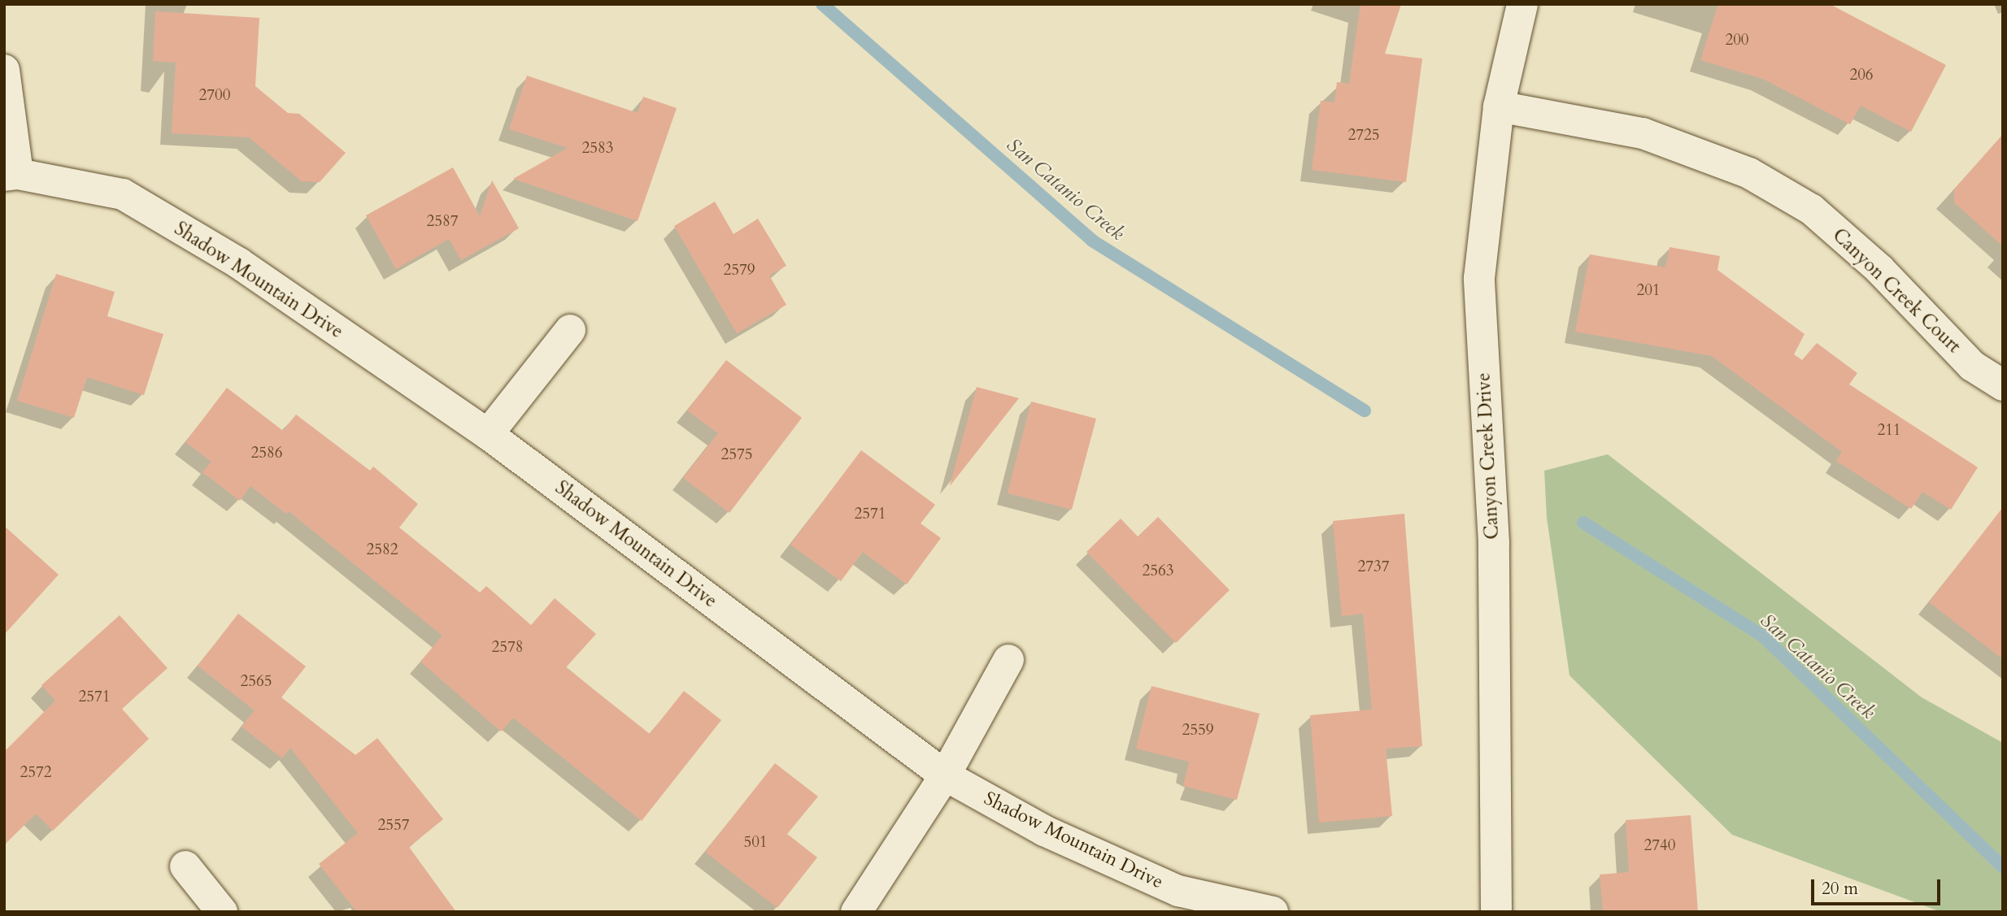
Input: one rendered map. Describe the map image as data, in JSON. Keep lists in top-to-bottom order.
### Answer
{
  "streets": {
    "street": ["Shadow Mountain Drive", "Canyon Creek Court", "Canyon Creek Drive"]
  },
  "crossings": [
    ["Canyon Creek Court", "Canyon Creek Drive"]
  ],
  "water": ["San Catanio Creek"],
  "house_numbers": [
    "200",
    "206",
    "2700",
    "2725",
    "2583",
    "2587",
    "2579",
    "201",
    "211",
    "2586",
    "2575",
    "2571",
    "2582",
    "2737",
    "2563",
    "2578",
    "2565",
    "2571",
    "2559",
    "2572",
    "2557",
    "501",
    "2740"
  ],
  "scale_bar": "20 m"
}
